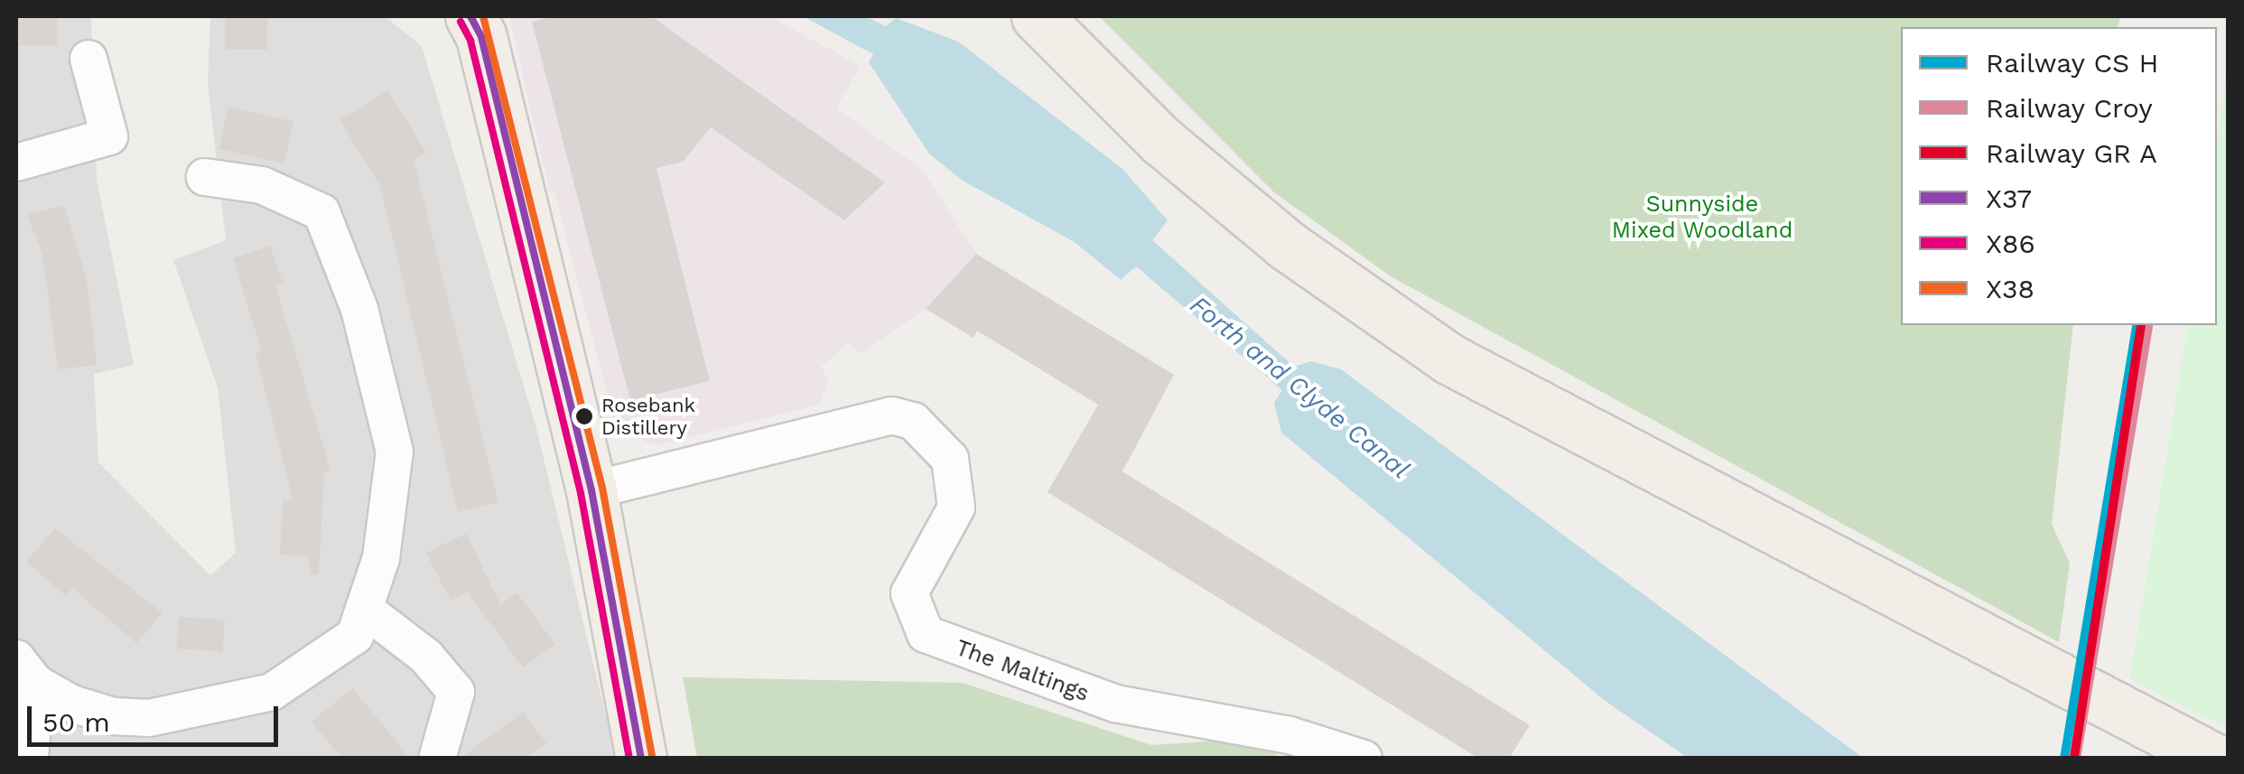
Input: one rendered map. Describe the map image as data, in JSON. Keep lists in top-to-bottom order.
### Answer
{
  "streets": {
    "street": ["The Maltings"]
  },
  "water": ["Forth and Clyde Canal"],
  "parks": ["Sunnyside Mixed Woodland"],
  "places": ["Rosebank Distillery"],
  "lines": [
    "transit line X37",
    "transit line X38",
    "transit line X86",
    "rail line Croy"
  ],
  "legend": [
    "Railway CS H",
    "Railway Croy",
    "Railway GR A",
    "X37",
    "X86",
    "X38"
  ],
  "scale_bar": "50 m"
}
